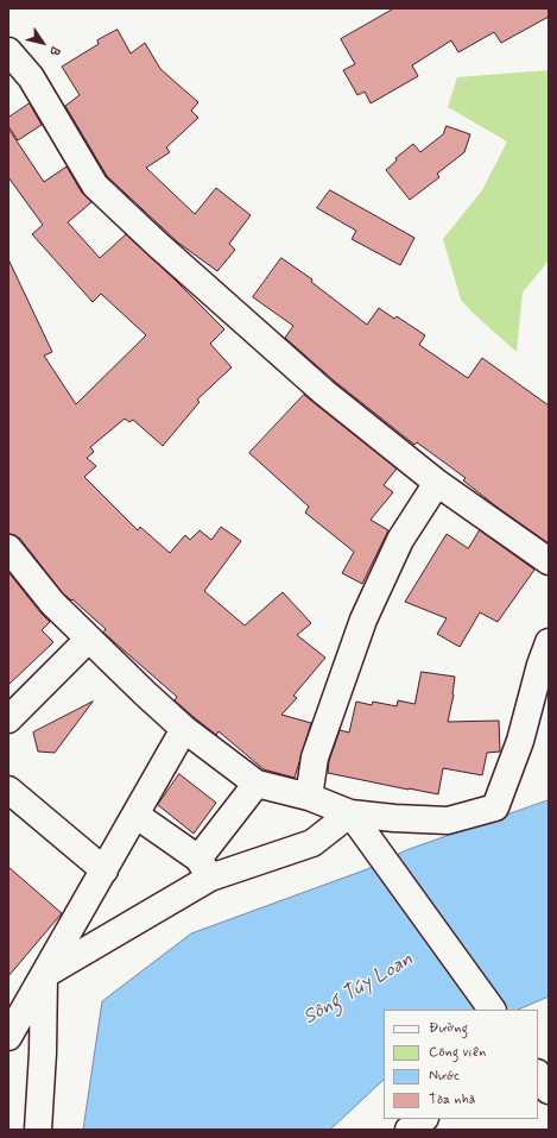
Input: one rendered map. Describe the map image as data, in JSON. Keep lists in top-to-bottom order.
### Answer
{
  "water": ["Sông Túy Loan"],
  "legend": [
    "Đường",
    "Công viên",
    "Nước",
    "Tòa nhà"
  ],
  "north": "bottom right"
}
